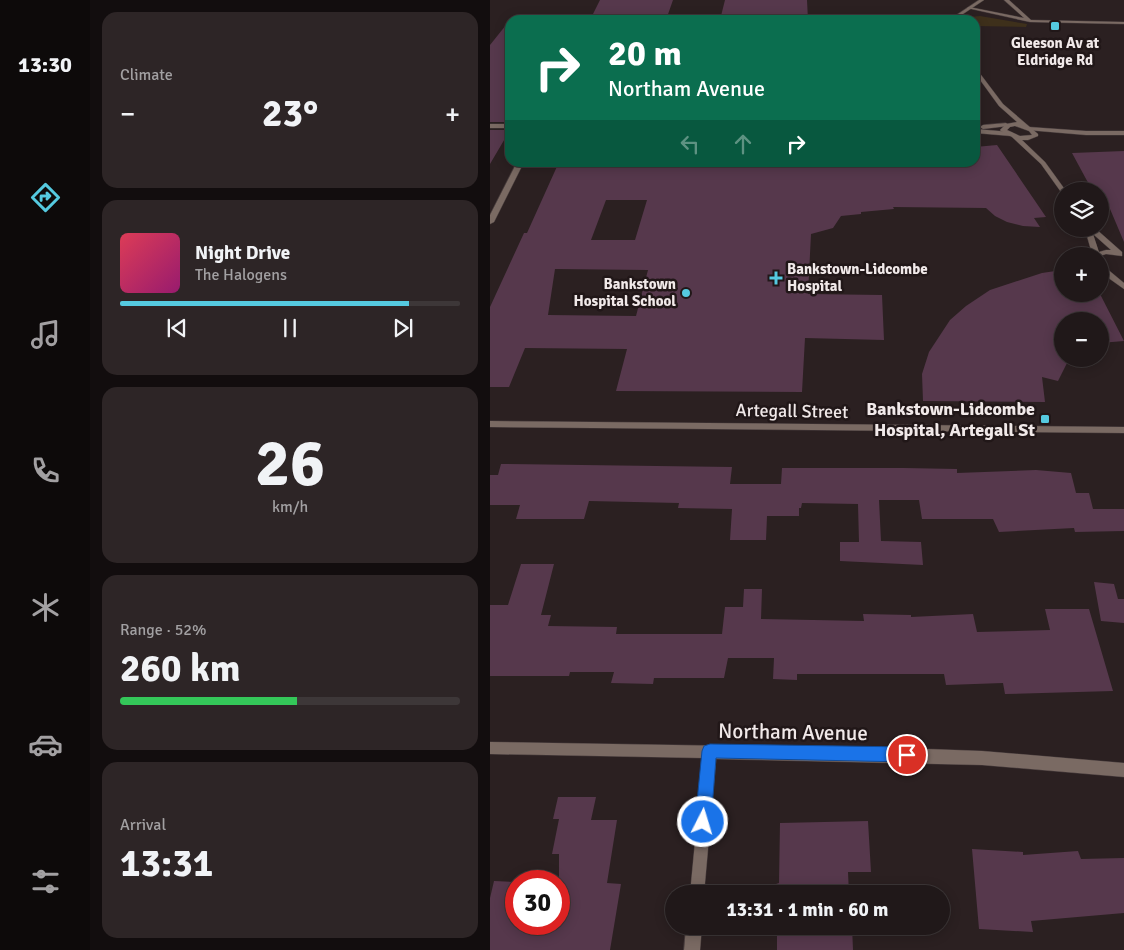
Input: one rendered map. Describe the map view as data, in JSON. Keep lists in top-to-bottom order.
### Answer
{
  "streets": {
    "street": ["Artegall Street", "Northam Avenue"]
  },
  "places": {
    "transit": ["Gleeson Av at Eldridge Rd", "Bankstown-Lidcombe Hospital, Artegall St"],
    "health": ["Bankstown-Lidcombe Hospital"],
    "other": ["Bankstown Hospital School"]
  },
  "page": {
    "tabs": "13:30",
    "tile": [
      "Climate",
      ["26", "km/h"],
      ["Range · 52%", "260 km"],
      ["Arrival", "13:31"]
    ],
    "turn": ["20 m", "Northam Avenue"],
    "heat": ["−", "23°", "+"],
    "map_buttons": ["+", "−"],
    "song": ["Night Drive", "The Halogens"],
    "limit": "30",
    "trip": "13:31 · 1 min · 60 m"
  }
}
